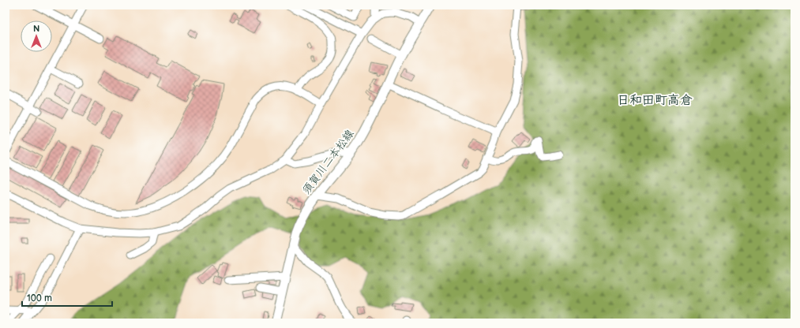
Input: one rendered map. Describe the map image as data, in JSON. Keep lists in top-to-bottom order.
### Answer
{
  "streets": {
    "main road": ["須賀川二本松線"]
  },
  "districts": ["日和田町高倉"],
  "scale_bar": "100 m",
  "north": "top"
}
